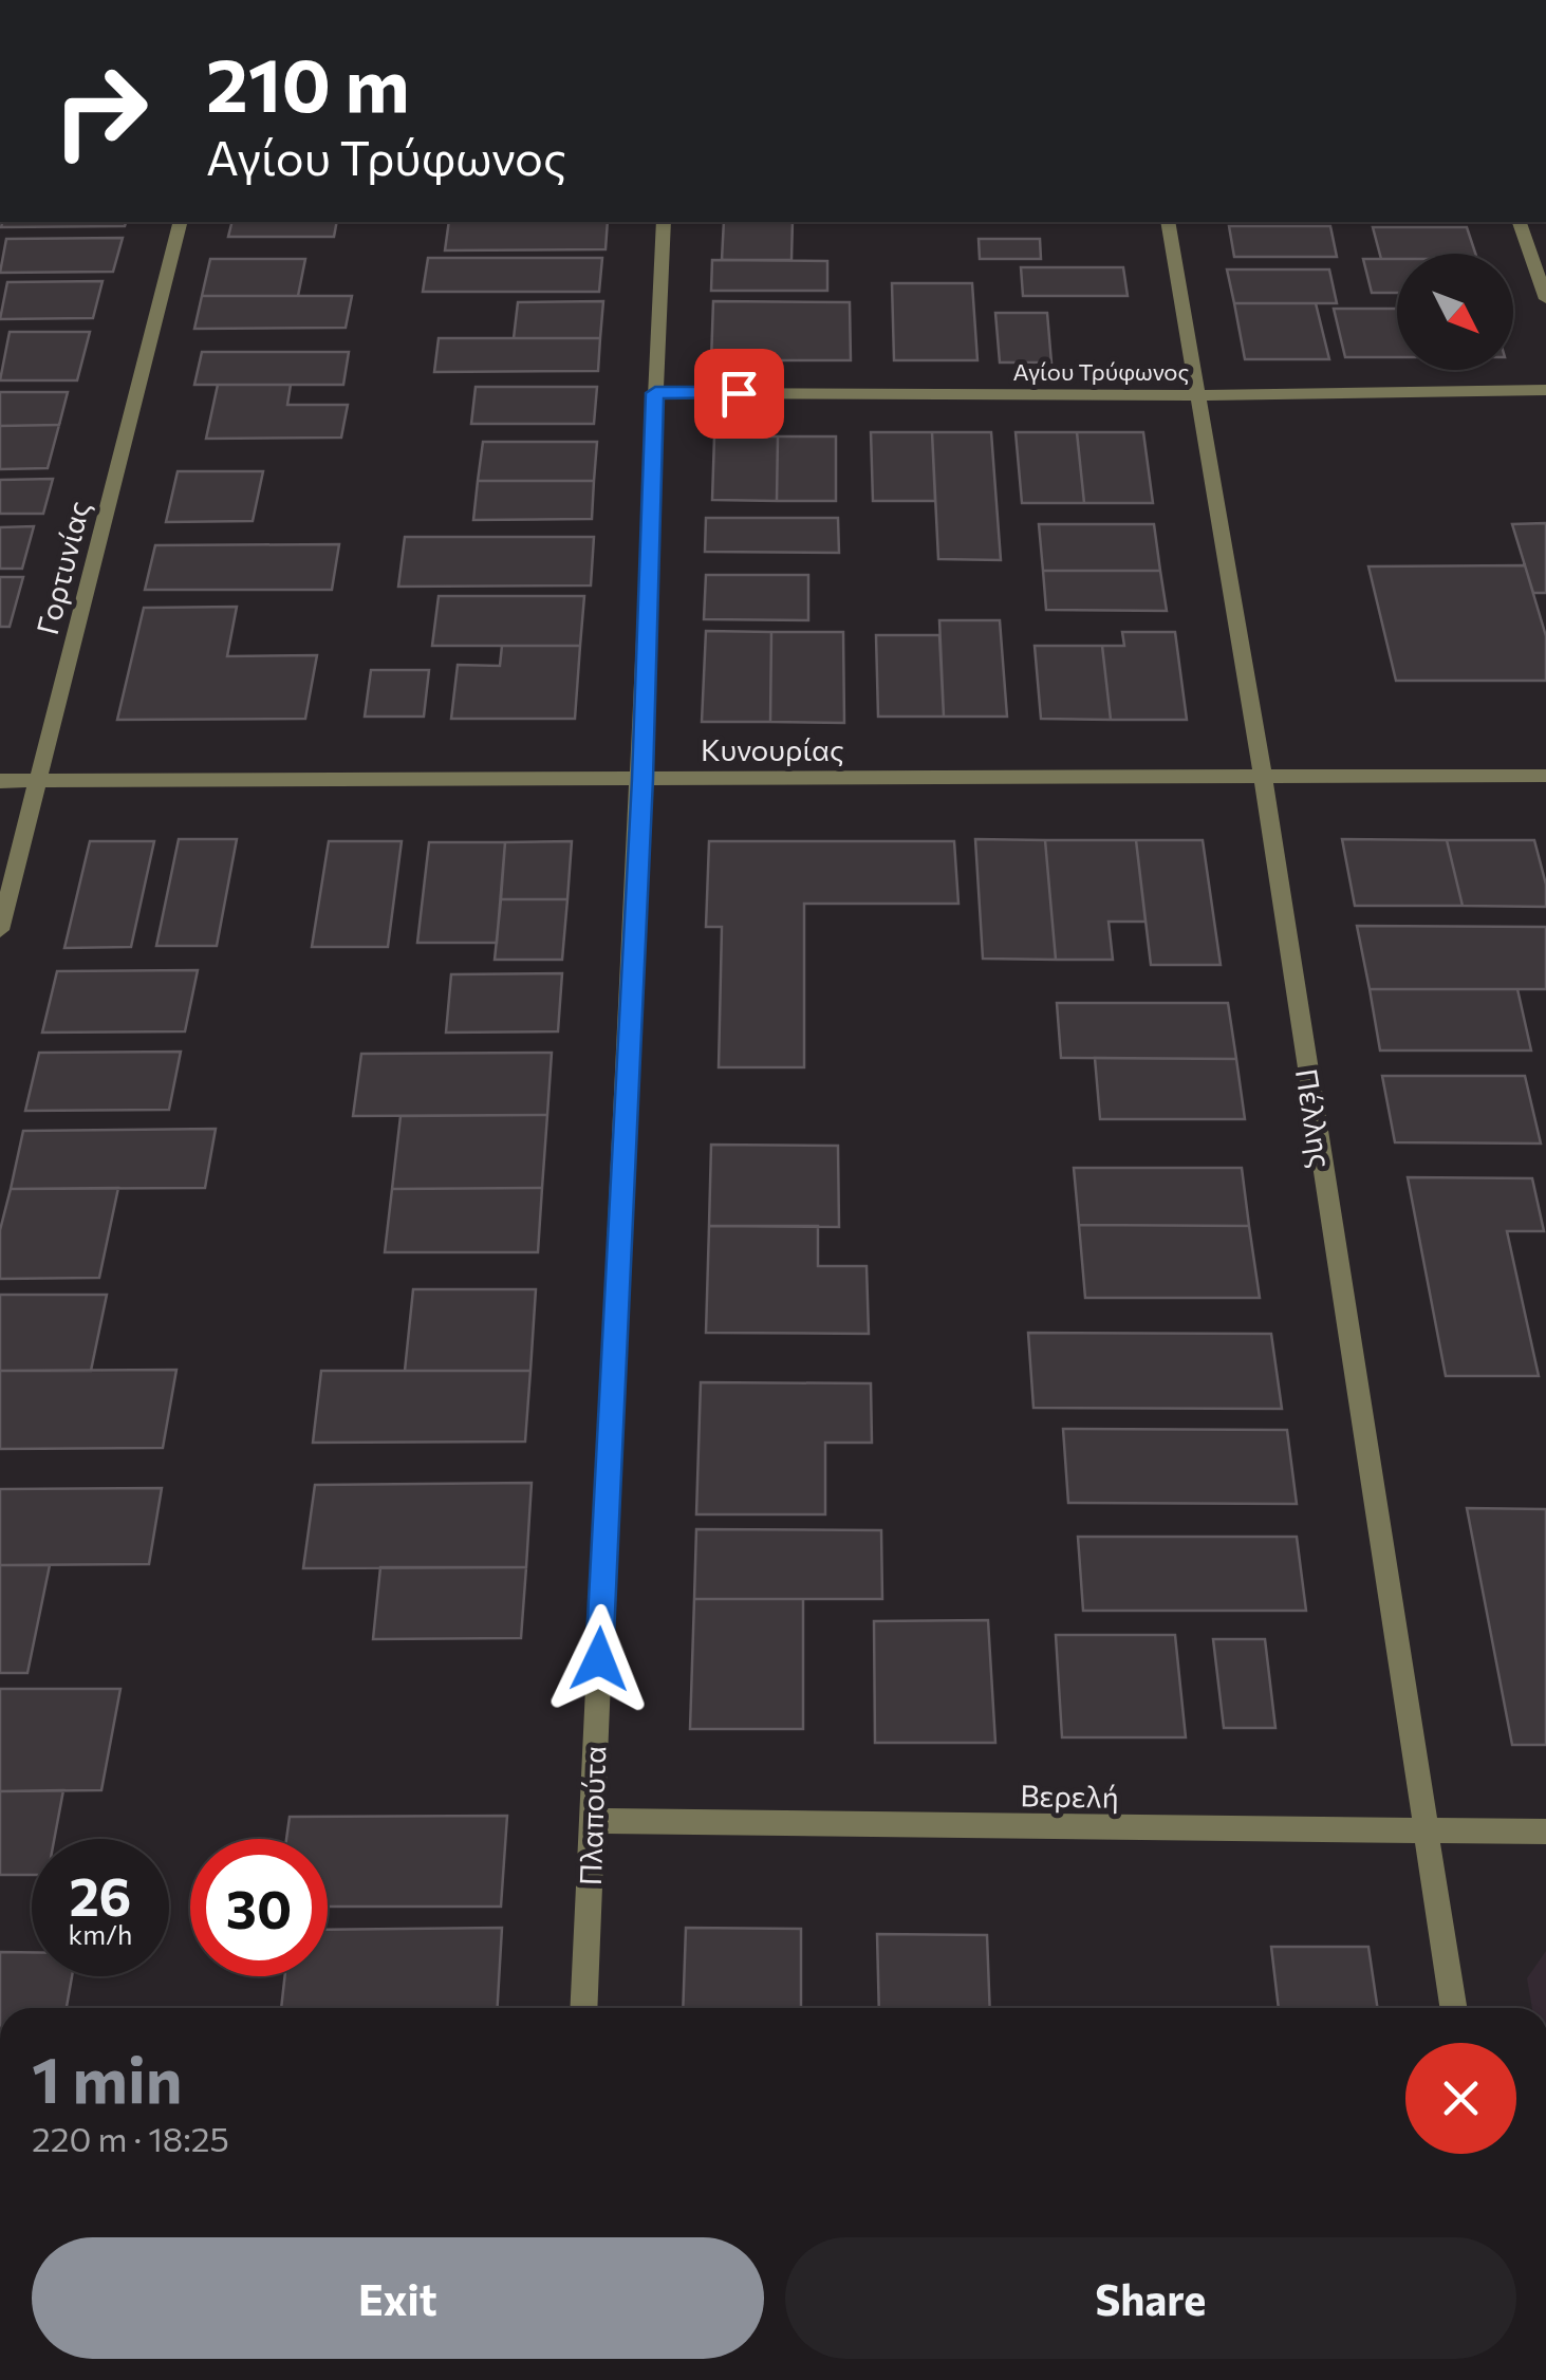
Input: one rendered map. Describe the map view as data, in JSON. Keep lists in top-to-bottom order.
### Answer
{
  "streets": {
    "street": [
      "Αγίου Τρύφωνος",
      "Γορτυνίας",
      "Κυνουρίας",
      "Πέλλης",
      "Βερελή",
      "Πλαπούτα"
    ]
  },
  "crossings": [
    ["Αγίου Τρύφωνος", "Πέλλης"],
    ["Αγίου Τρύφωνος", "Πλαπούτα"],
    ["Γορτυνίας", "Κυνουρίας"],
    ["Κυνουρίας", "Πέλλης"],
    ["Κυνουρίας", "Πλαπούτα"],
    ["Πέλλης", "Βερελή"],
    ["Βερελή", "Πλαπούτα"]
  ],
  "north": "bottom right",
  "page": {
    "turn": ["210 m", "Αγίου Τρύφωνος"],
    "speed": "26 km/h",
    "limit": "30",
    "heading": ["1 min", "220 m · 18:25"],
    "buttons": ["Exit", "Share"]
  }
}
